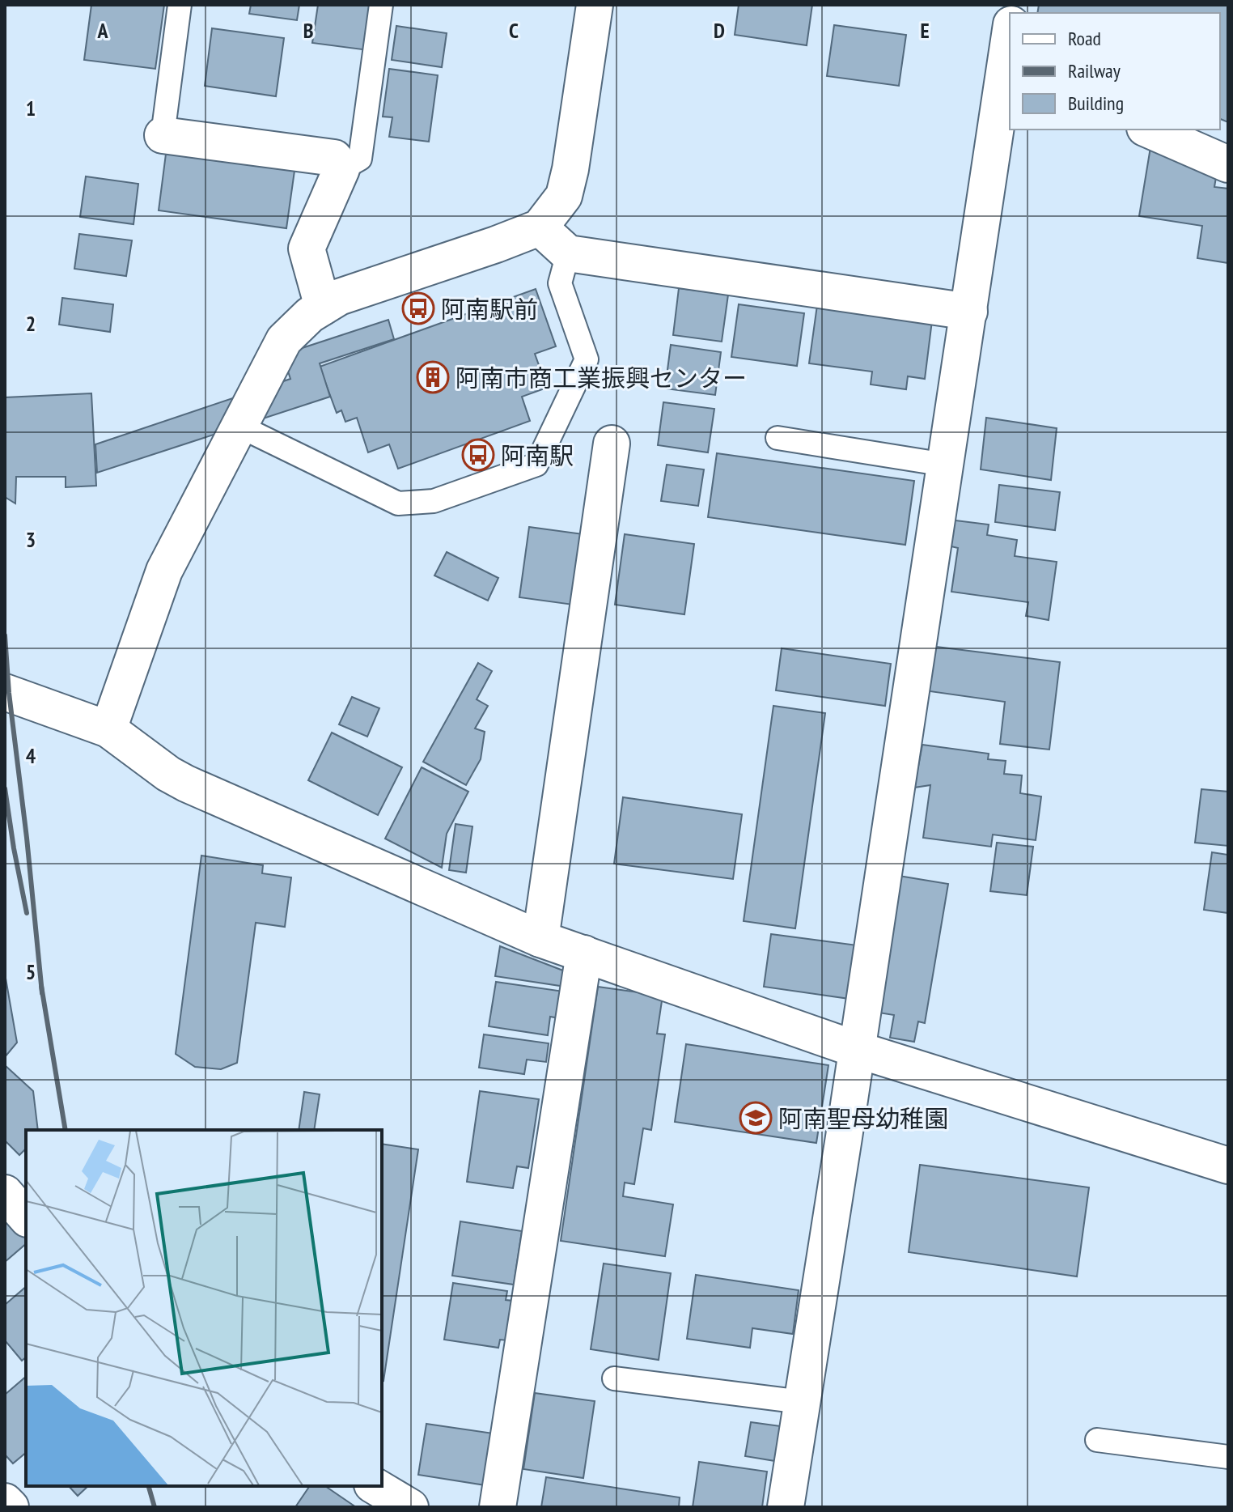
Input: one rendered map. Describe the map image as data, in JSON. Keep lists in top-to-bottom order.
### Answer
{
  "places": {
    "bus stop": ["阿南駅前", "阿南駅"],
    "building": ["阿南市商工業振興センター"],
    "school or university": ["阿南聖母幼稚園"]
  },
  "legend": ["Road", "Railway", "Building"],
  "grid": {
    "columns": [
      "A",
      "B",
      "C",
      "D",
      "E"
    ],
    "rows": [
      "1",
      "2",
      "3",
      "4",
      "5"
    ]
  }
}
